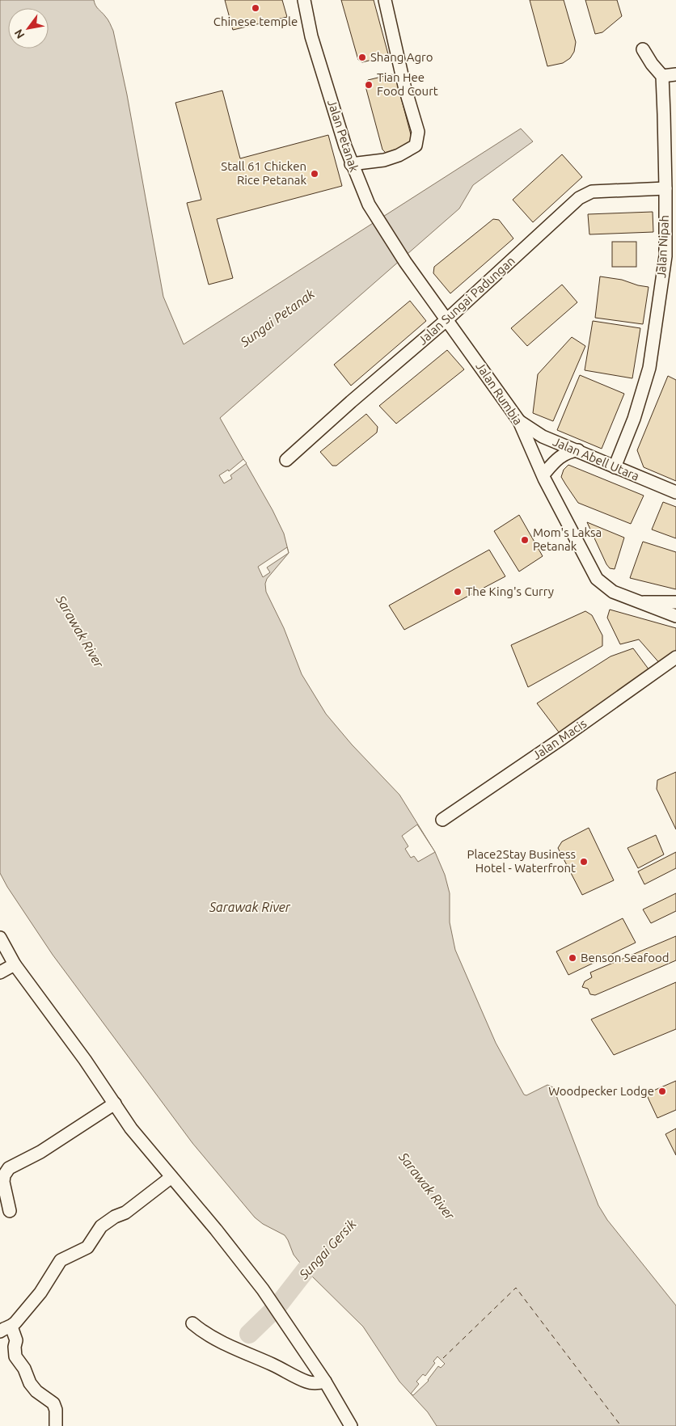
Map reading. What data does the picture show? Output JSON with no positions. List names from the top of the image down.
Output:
{
  "streets": {
    "street": [
      "Jalan Petanak",
      "Jalan Nipah",
      "Jalan Sungai Padungan",
      "Jalan Rumbia",
      "Jalan Abell Utara",
      "Jalan Macis"
    ]
  },
  "crossings": [
    ["Jalan Petanak", "Jalan Rumbia"],
    ["Jalan Nipah", "Jalan Sungai Padungan"],
    ["Jalan Nipah", "Jalan Abell Utara"],
    ["Jalan Sungai Padungan", "Jalan Rumbia"],
    ["Jalan Rumbia", "Jalan Abell Utara"]
  ],
  "water": ["Sungai Petanak", "Sarawak River", "Sungai Gersik"],
  "places": [
    "Chinese temple",
    "Shang Agro",
    "Tian Hee Food Court",
    "Stall 61 Chicken Rice Petanak",
    "Mom's Laksa Petanak",
    "The King's Curry",
    "Place2Stay Business Hotel - Waterfront",
    "Benson Seafood",
    "Woodpecker Lodge"
  ],
  "north": "bottom left"
}
